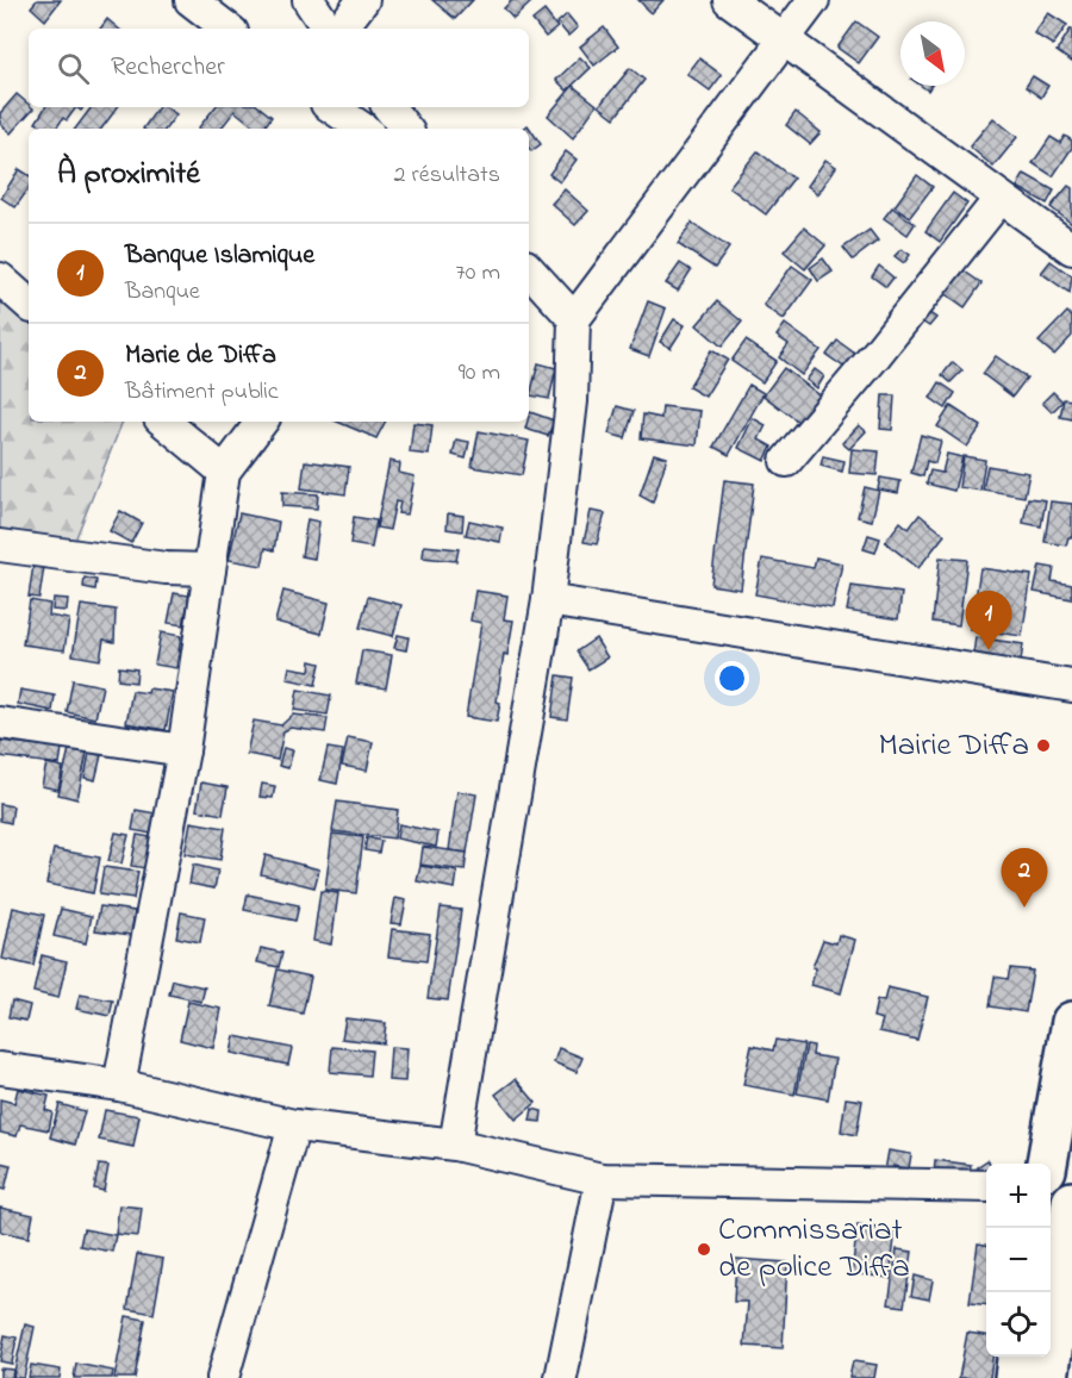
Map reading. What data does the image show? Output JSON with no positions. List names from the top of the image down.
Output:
{
  "places": ["Mairie Diffa", "Commissariat de police Diffa"],
  "north": "bottom right",
  "page": {
    "search": "Rechercher",
    "heading": ["À proximité", "2 résultats"],
    "list": [
      {
        "mark": "1",
        "name": "Banque Islamique",
        "note": "Banque",
        "value": "70 m"
      },
      {
        "mark": "2",
        "name": "Marie de Diffa",
        "note": "Bâtiment public",
        "value": "90 m"
      }
    ],
    "pins": ["1", "2"],
    "map_buttons": ["+", "−"]
  }
}
